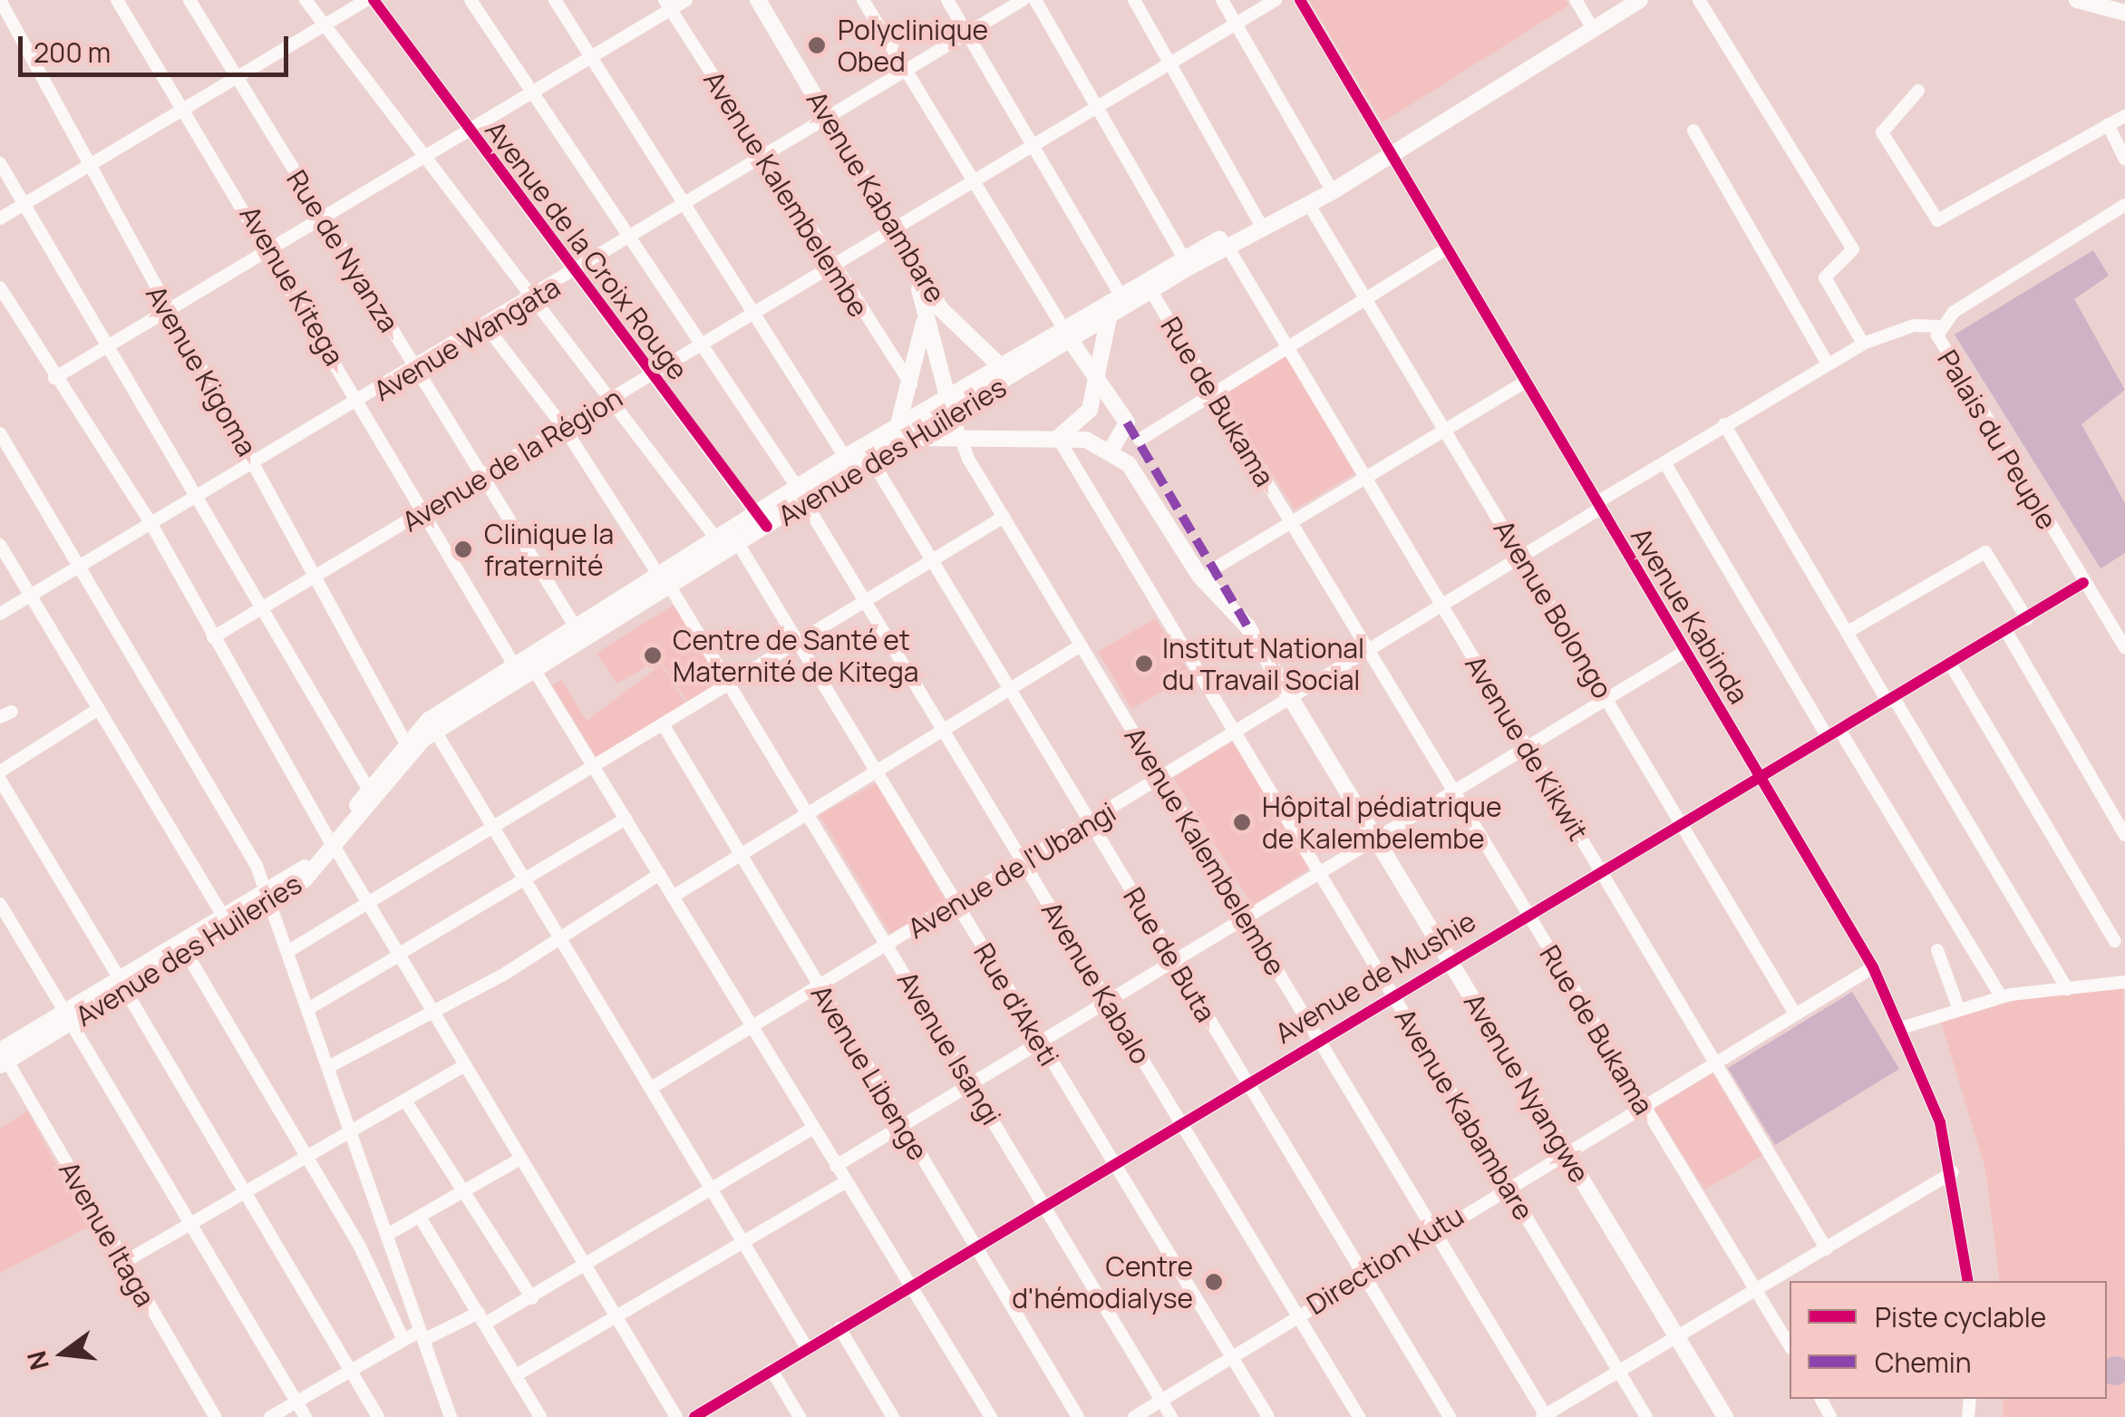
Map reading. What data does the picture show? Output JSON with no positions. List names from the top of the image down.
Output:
{
  "streets": {
    "main road": [
      "Avenue Kalembelembe",
      "Avenue Kabambare",
      "Avenue des Huileries",
      "Avenue Nyangwe"
    ],
    "street": [
      "Avenue de la Croix Rouge",
      "Rue de Nyanza",
      "Avenue Kitega",
      "Avenue Wangata",
      "Avenue Kigoma",
      "Rue de Bukama",
      "Palais du Peuple",
      "Avenue de la Région",
      "Avenue Bolongo",
      "Avenue Kabinda",
      "Avenue de Kikwit",
      "Avenue de l'Ubangi",
      "Rue de Buta",
      "Avenue de Mushie",
      "Avenue Kabalo",
      "Rue d'Aketi",
      "Avenue Isangi",
      "Avenue Libenge",
      "Avenue Itaga",
      "Direction Kutu"
    ]
  },
  "crossings": [
    ["Avenue Kalembelembe", "Avenue Kabambare"],
    ["Avenue Kalembelembe", "Avenue Wangata"],
    ["Avenue Kalembelembe", "Avenue des Huileries"],
    ["Avenue Kalembelembe", "Avenue de la Région"],
    ["Avenue Kalembelembe", "Avenue de l'Ubangi"],
    ["Avenue Kalembelembe", "Avenue de Mushie"],
    ["Avenue Kalembelembe", "Direction Kutu"],
    ["Avenue Kabambare", "Avenue Wangata"],
    ["Avenue Kabambare", "Avenue des Huileries"],
    ["Avenue Kabambare", "Avenue de la Région"],
    ["Avenue Kabambare", "Avenue de l'Ubangi"],
    ["Avenue Kabambare", "Avenue de Mushie"],
    ["Avenue Kabambare", "Direction Kutu"],
    ["Avenue de la Croix Rouge", "Avenue Wangata"],
    ["Avenue de la Croix Rouge", "Avenue des Huileries"],
    ["Avenue de la Croix Rouge", "Avenue de la Région"],
    ["Rue de Nyanza", "Avenue Wangata"],
    ["Rue de Nyanza", "Avenue des Huileries"],
    ["Rue de Nyanza", "Avenue de la Région"],
    ["Avenue Kitega", "Avenue Wangata"],
    ["Avenue Kitega", "Avenue des Huileries"],
    ["Avenue Kitega", "Avenue de la Région"],
    ["Avenue Wangata", "Avenue Kigoma"],
    ["Avenue Wangata", "Avenue Kabalo"],
    ["Avenue Wangata", "Avenue Isangi"],
    ["Avenue Kigoma", "Avenue des Huileries"],
    ["Avenue Kigoma", "Avenue de la Région"],
    ["Rue de Bukama", "Avenue des Huileries"],
    ["Rue de Bukama", "Avenue de l'Ubangi"],
    ["Rue de Bukama", "Avenue de Mushie"],
    ["Rue de Bukama", "Direction Kutu"],
    ["Palais du Peuple", "Avenue de l'Ubangi"],
    ["Palais du Peuple", "Avenue de Mushie"],
    ["Avenue des Huileries", "Avenue Bolongo"],
    ["Avenue des Huileries", "Avenue Kabinda"],
    ["Avenue des Huileries", "Avenue de Kikwit"],
    ["Avenue des Huileries", "Rue de Buta"],
    ["Avenue des Huileries", "Avenue Kabalo"],
    ["Avenue des Huileries", "Rue d'Aketi"],
    ["Avenue des Huileries", "Avenue Isangi"],
    ["Avenue des Huileries", "Avenue Itaga"],
    ["Avenue de la Région", "Avenue Kabalo"],
    ["Avenue de la Région", "Avenue Isangi"],
    ["Avenue Bolongo", "Avenue de l'Ubangi"],
    ["Avenue Bolongo", "Avenue de Mushie"],
    ["Avenue Bolongo", "Direction Kutu"],
    ["Avenue Kabinda", "Avenue de l'Ubangi"],
    ["Avenue Kabinda", "Avenue de Mushie"],
    ["Avenue Kabinda", "Direction Kutu"],
    ["Avenue de Kikwit", "Avenue de l'Ubangi"],
    ["Avenue de Kikwit", "Avenue de Mushie"],
    ["Avenue de Kikwit", "Direction Kutu"],
    ["Avenue de l'Ubangi", "Rue de Buta"],
    ["Avenue de l'Ubangi", "Avenue Kabalo"],
    ["Avenue de l'Ubangi", "Rue d'Aketi"],
    ["Avenue de l'Ubangi", "Avenue Isangi"],
    ["Avenue de l'Ubangi", "Avenue Libenge"],
    ["Avenue de l'Ubangi", "Avenue Nyangwe"],
    ["Rue de Buta", "Avenue de Mushie"],
    ["Rue de Buta", "Direction Kutu"],
    ["Avenue de Mushie", "Avenue Kabalo"],
    ["Avenue de Mushie", "Rue d'Aketi"],
    ["Avenue de Mushie", "Avenue Isangi"],
    ["Avenue de Mushie", "Avenue Libenge"],
    ["Avenue de Mushie", "Avenue Nyangwe"],
    ["Avenue Kabalo", "Direction Kutu"],
    ["Rue d'Aketi", "Direction Kutu"],
    ["Avenue Isangi", "Direction Kutu"],
    ["Avenue Nyangwe", "Direction Kutu"]
  ],
  "places": [
    "Polyclinique Obed",
    "Clinique la fraternité",
    "Centre de Santé et Maternité de Kitega",
    "Institut National du Travail Social",
    "Hôpital pédiatrique de Kalembelembe",
    "Centre d'hémodialyse"
  ],
  "legend": ["Piste cyclable", "Chemin"],
  "scale_bar": "200 m",
  "north": "left"
}
